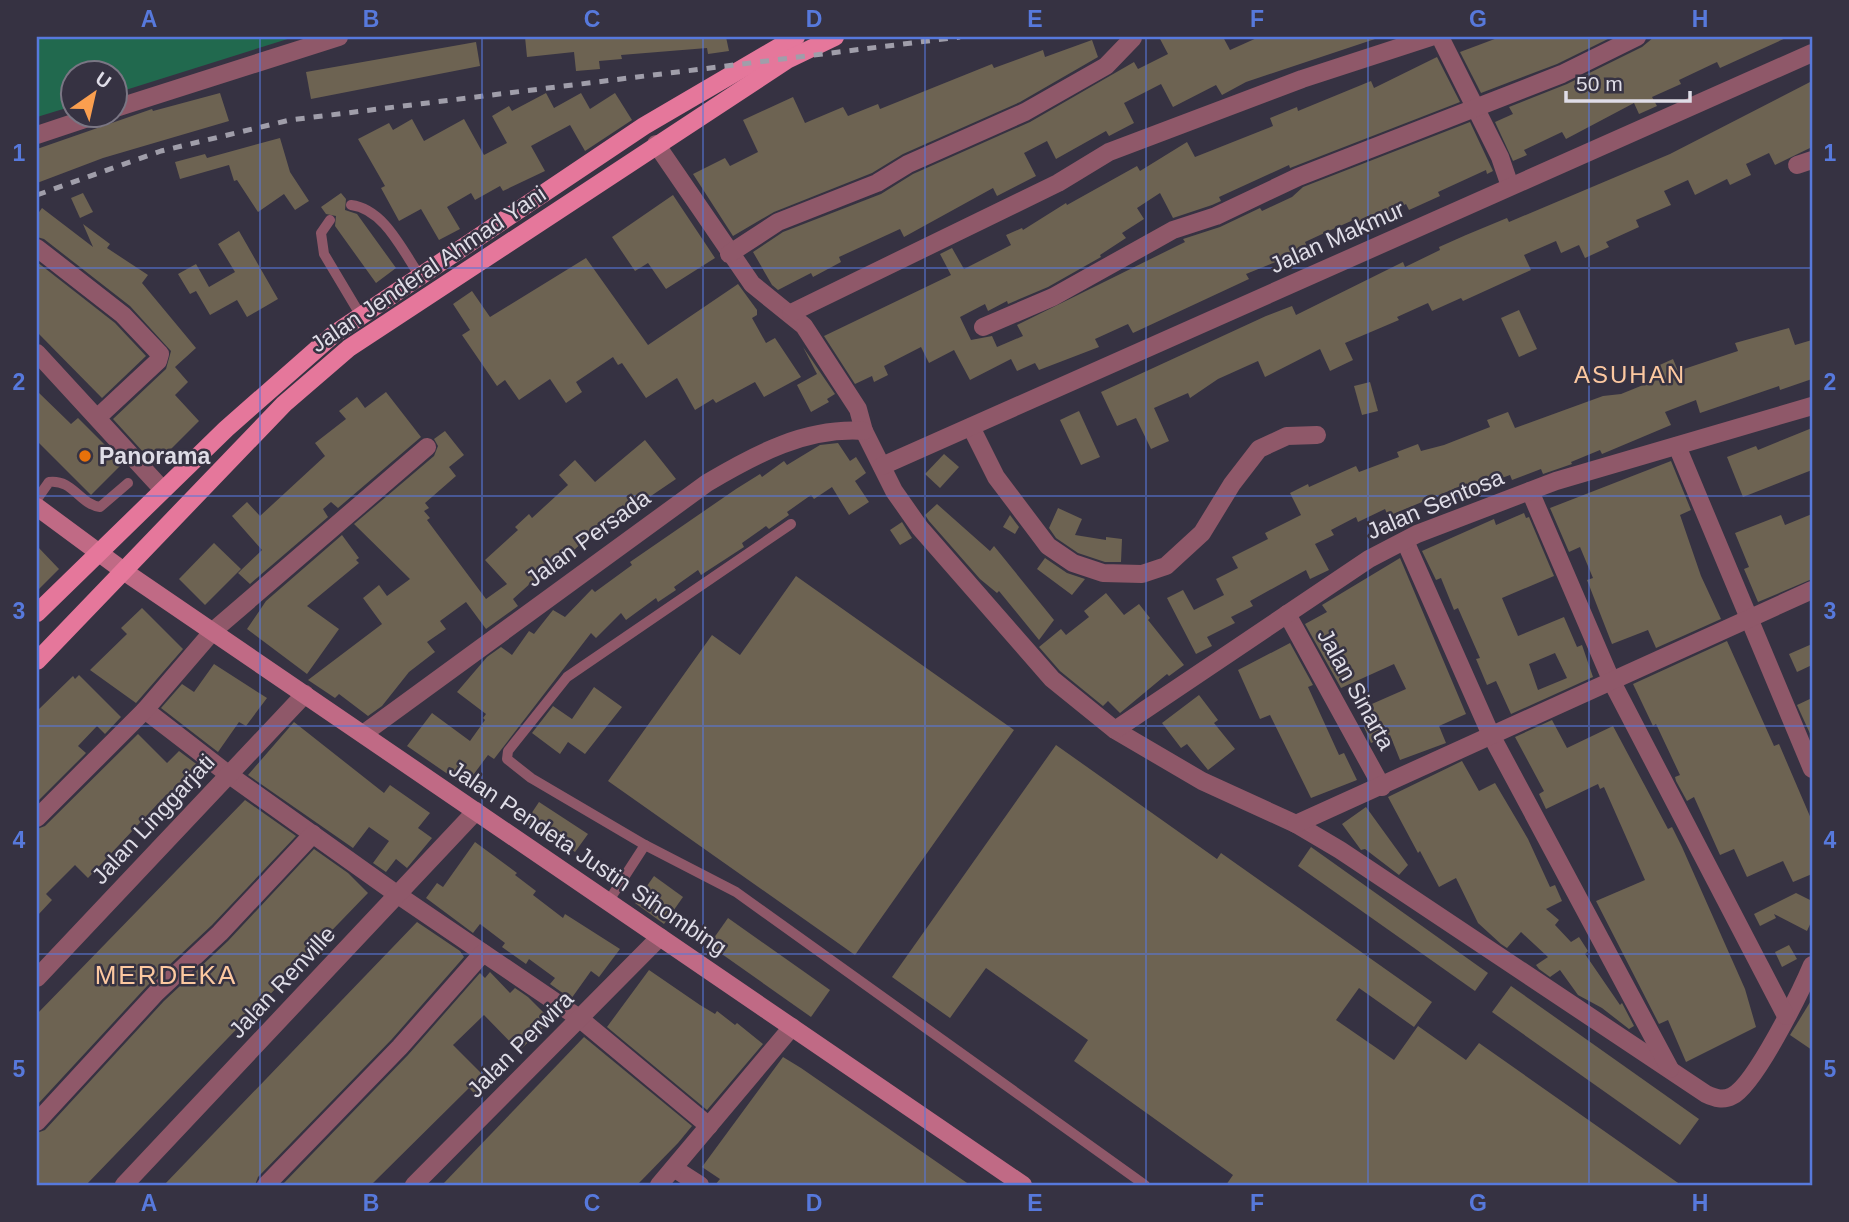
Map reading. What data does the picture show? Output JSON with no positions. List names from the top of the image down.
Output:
{
  "streets": {
    "main road": ["Jalan Jenderal Ahmad Yani"],
    "street": [
      "Jalan Makmur",
      "Jalan Sentosa",
      "Jalan Persada",
      "Jalan Sinarta",
      "Jalan Linggarjati",
      "Jalan Pendeta Justin Sihombing",
      "Jalan Renville",
      "Jalan Perwira"
    ]
  },
  "crossings": [
    ["Jalan Jenderal Ahmad Yani", "Jalan Pendeta Justin Sihombing"],
    ["Jalan Sentosa", "Jalan Sinarta"],
    ["Jalan Persada", "Jalan Pendeta Justin Sihombing"],
    ["Jalan Linggarjati", "Jalan Pendeta Justin Sihombing"],
    ["Jalan Pendeta Justin Sihombing", "Jalan Renville"],
    ["Jalan Pendeta Justin Sihombing", "Jalan Perwira"]
  ],
  "districts": ["ASUHAN", "MERDEKA"],
  "places": ["Panorama"],
  "scale_bar": "50 m",
  "north": "top right",
  "grid": {
    "columns": [
      "A",
      "B",
      "C",
      "D",
      "E",
      "F",
      "G",
      "H"
    ],
    "rows": [
      "1",
      "2",
      "3",
      "4",
      "5"
    ]
  }
}
